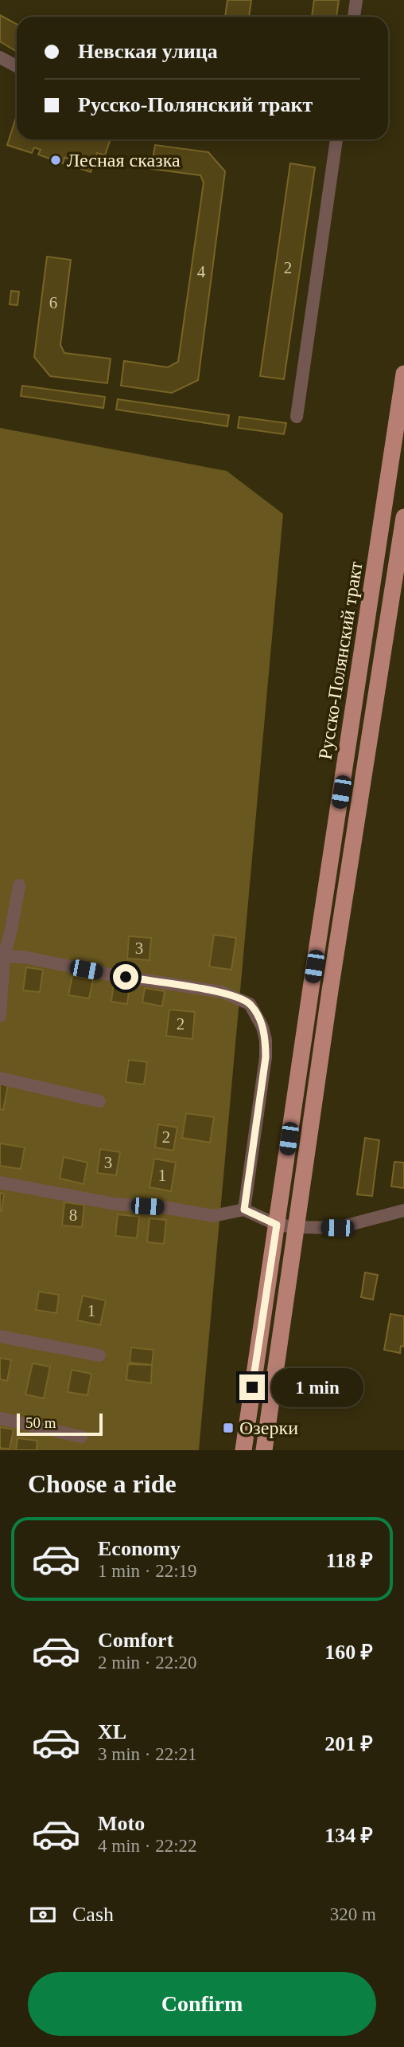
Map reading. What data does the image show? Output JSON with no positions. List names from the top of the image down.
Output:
{
  "streets": {
    "main road": ["Русско-Полянский тракт"]
  },
  "places": {
    "other": ["Лесная сказка"],
    "transit": ["Озерки"]
  },
  "house_numbers": [
    "2",
    "4",
    "6",
    "3",
    "2",
    "2",
    "3",
    "1",
    "8",
    "1"
  ],
  "scale_bar": "50 m",
  "page": {
    "banner": ["Невская улица", "Русско-Полянский тракт"],
    "bubble": "1 min",
    "scale": "50 m",
    "heading": "Choose a ride",
    "list": [
      {
        "name": "Economy",
        "note": "1 min · 22:19",
        "value": "118 ₽"
      },
      {
        "name": "Comfort",
        "note": "2 min · 22:20",
        "value": "160 ₽"
      },
      {
        "name": "XL",
        "note": "3 min · 22:21",
        "value": "201 ₽"
      },
      {
        "name": "Moto",
        "note": "4 min · 22:22",
        "value": "134 ₽"
      }
    ],
    "pay": ["Cash", "320 m"],
    "buttons": "Confirm"
  }
}
